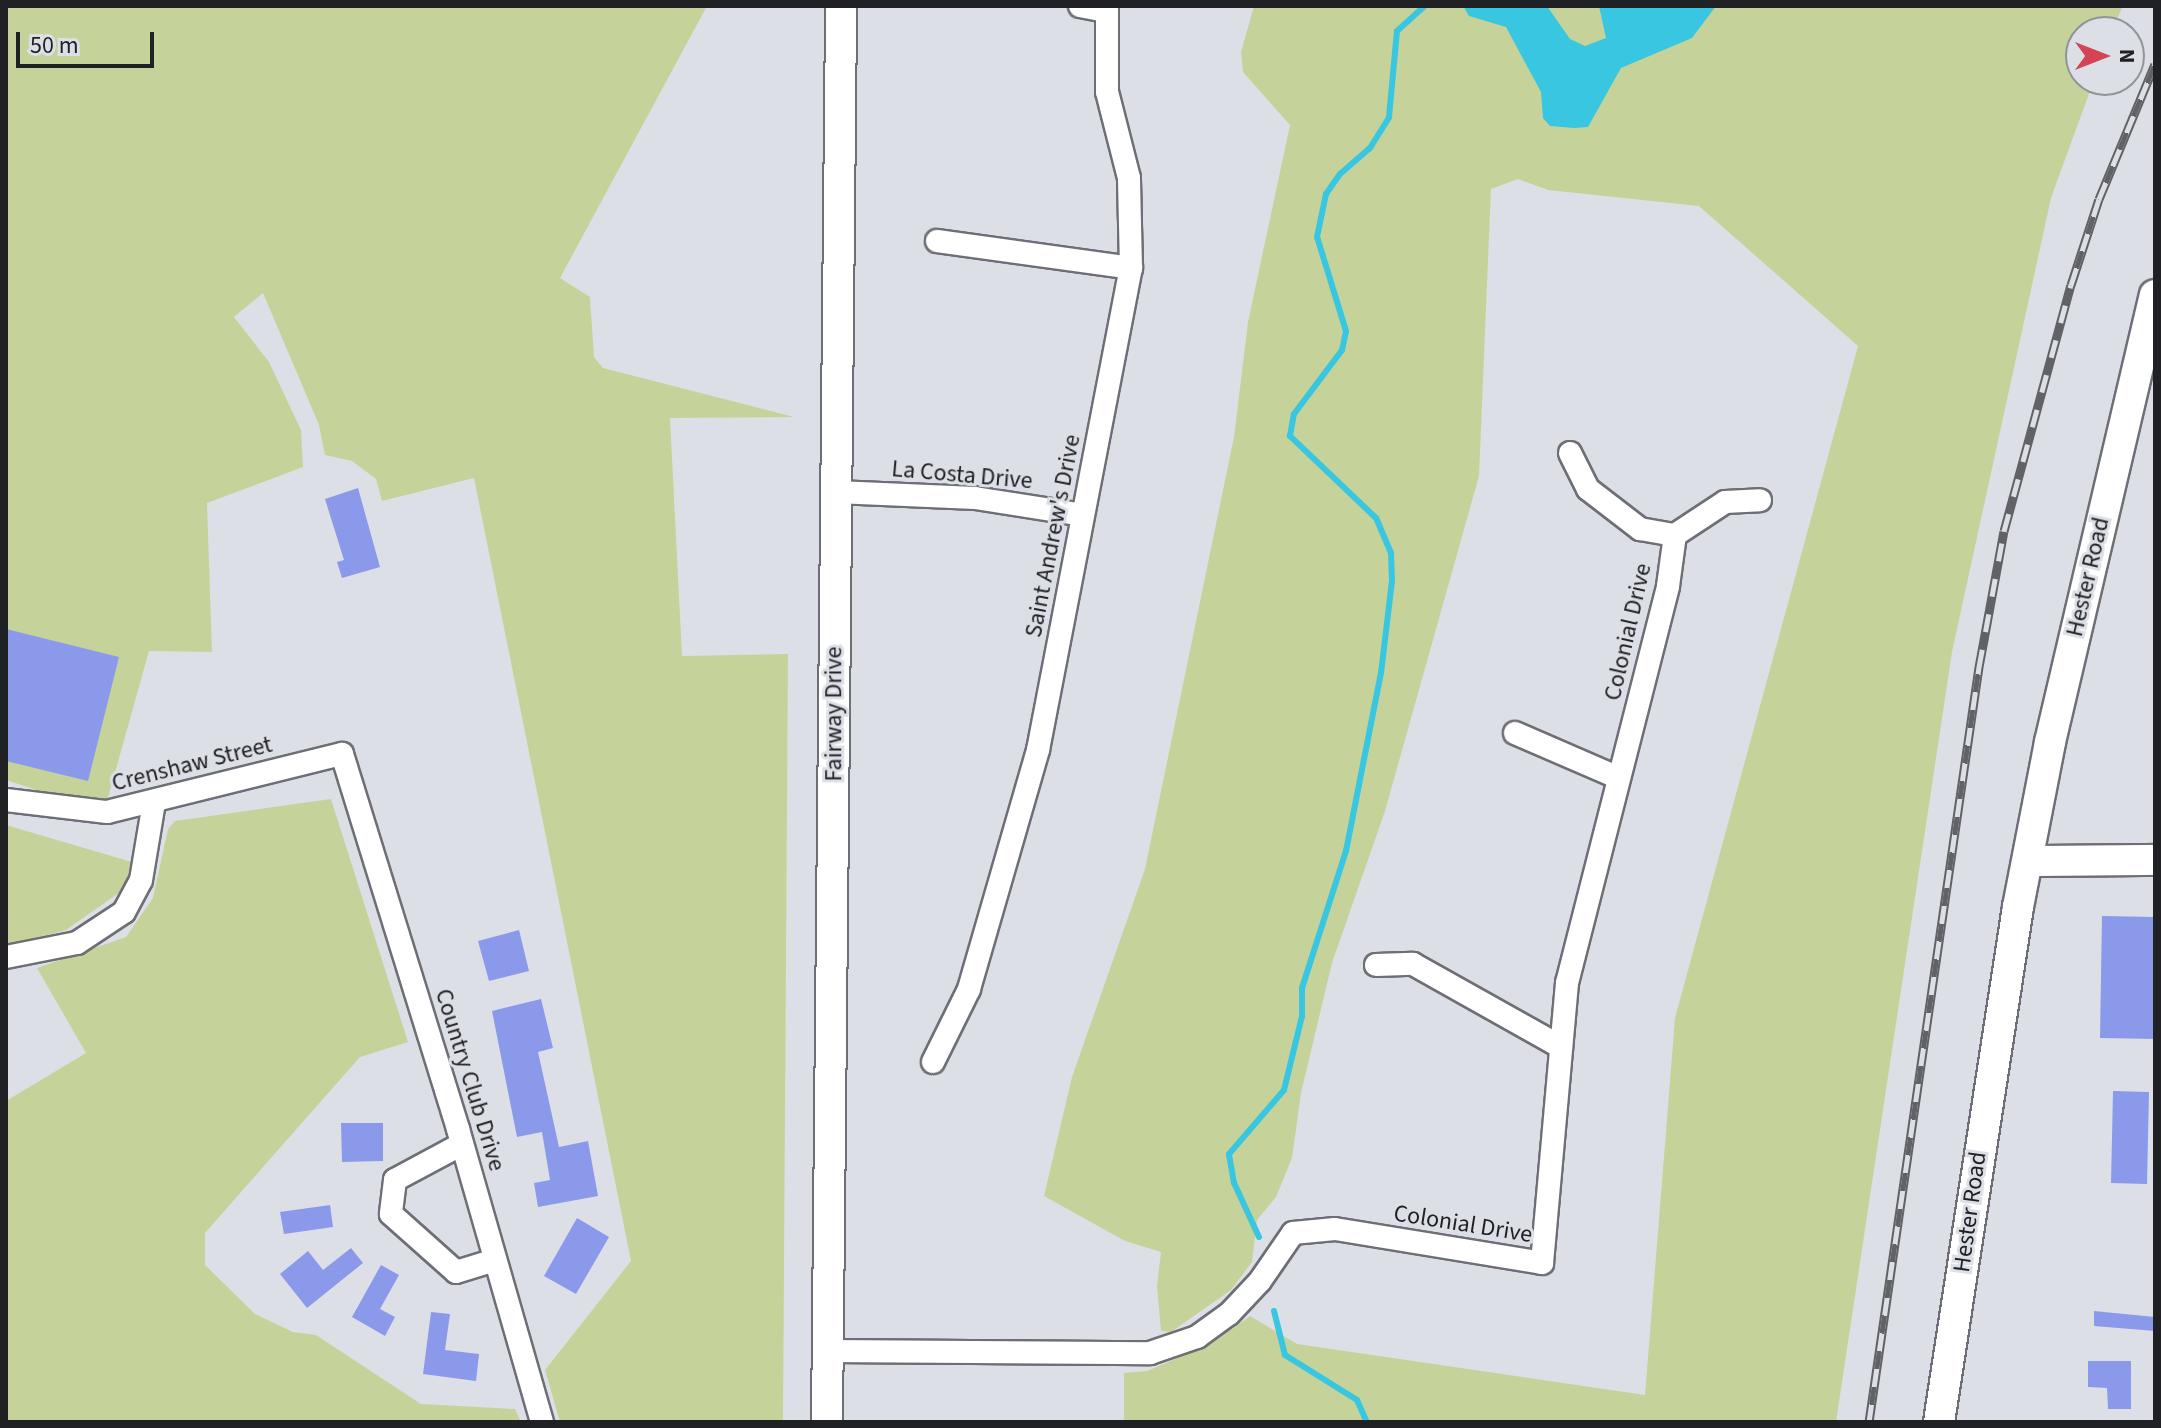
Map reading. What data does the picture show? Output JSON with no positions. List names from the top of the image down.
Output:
{
  "streets": {
    "main road": ["Hester Road", "Fairway Drive"],
    "street": [
      "La Costa Drive",
      "Saint Andrew's Drive",
      "Colonial Drive",
      "Crenshaw Street",
      "Country Club Drive"
    ]
  },
  "crossings": [
    ["La Costa Drive", "Saint Andrew's Drive"],
    ["La Costa Drive", "Fairway Drive"],
    ["Colonial Drive", "Fairway Drive"],
    ["Crenshaw Street", "Country Club Drive"]
  ],
  "scale_bar": "50 m",
  "north": "right"
}
